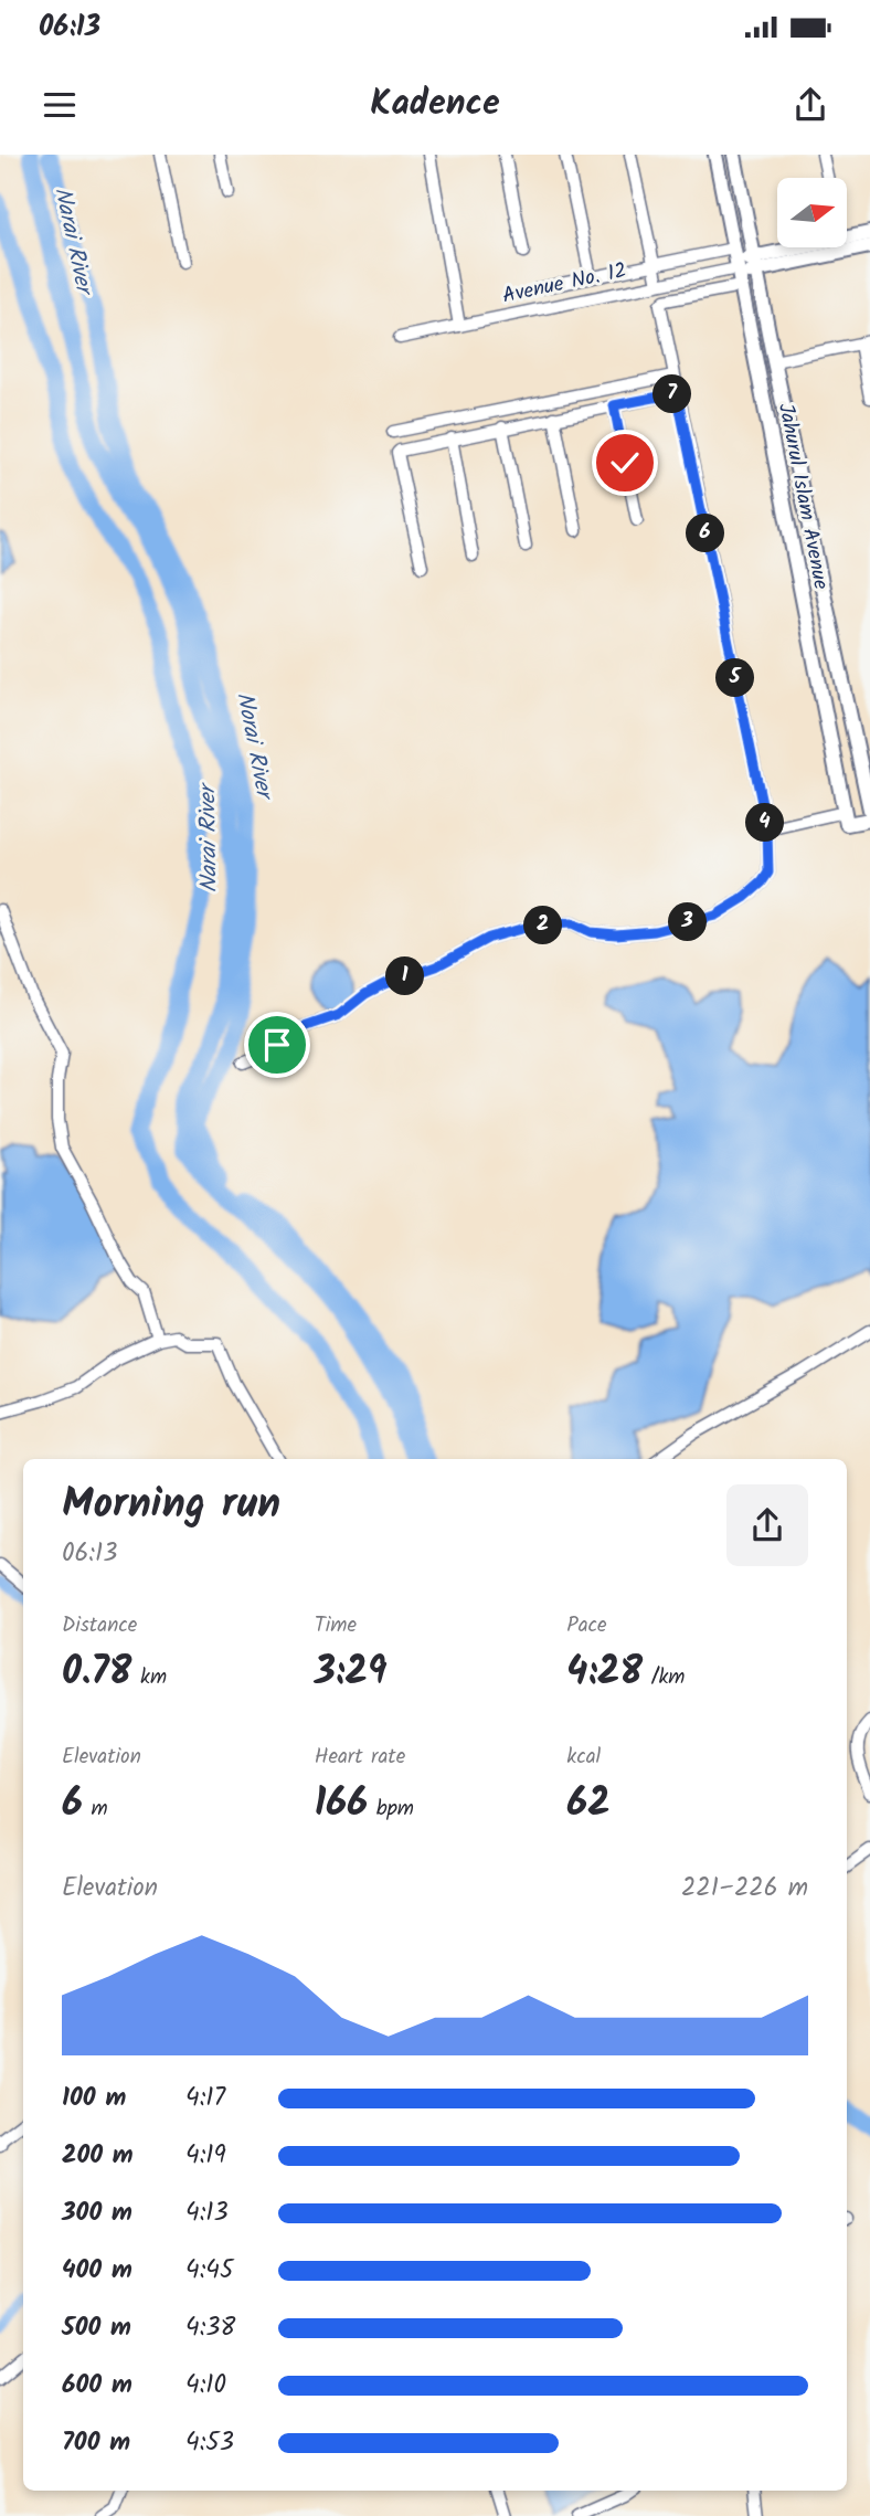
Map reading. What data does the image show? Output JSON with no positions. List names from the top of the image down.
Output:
{
  "streets": {
    "street": ["Avenue No. 12", "Jahurul Islam Avenue"]
  },
  "crossings": [
    ["Avenue No. 12", "Jahurul Islam Avenue"]
  ],
  "water": ["Narai River", "Norai River"],
  "north": "right",
  "page": {
    "status": "06:13",
    "header": "Kadence",
    "pins": [
      "7",
      "6",
      "5",
      "4",
      "3",
      "2",
      "1"
    ],
    "heading": ["Morning run", "06:13"],
    "stats": [
      ["Distance", "0.78 km"],
      ["Time", "3:29"],
      ["Pace", "4:28 /km"],
      ["Elevation", "6 m"],
      ["Heart rate", "166 bpm"],
      ["kcal", "62"]
    ],
    "chart": ["Elevation", "221–226 m"],
    "list": [
      {
        "name": "100 m",
        "note": "4:17"
      },
      {
        "name": "200 m",
        "note": "4:19"
      },
      {
        "name": "300 m",
        "note": "4:13"
      },
      {
        "name": "400 m",
        "note": "4:45"
      },
      {
        "name": "500 m",
        "note": "4:38"
      },
      {
        "name": "600 m",
        "note": "4:10"
      },
      {
        "name": "700 m",
        "note": "4:53"
      }
    ]
  }
}
